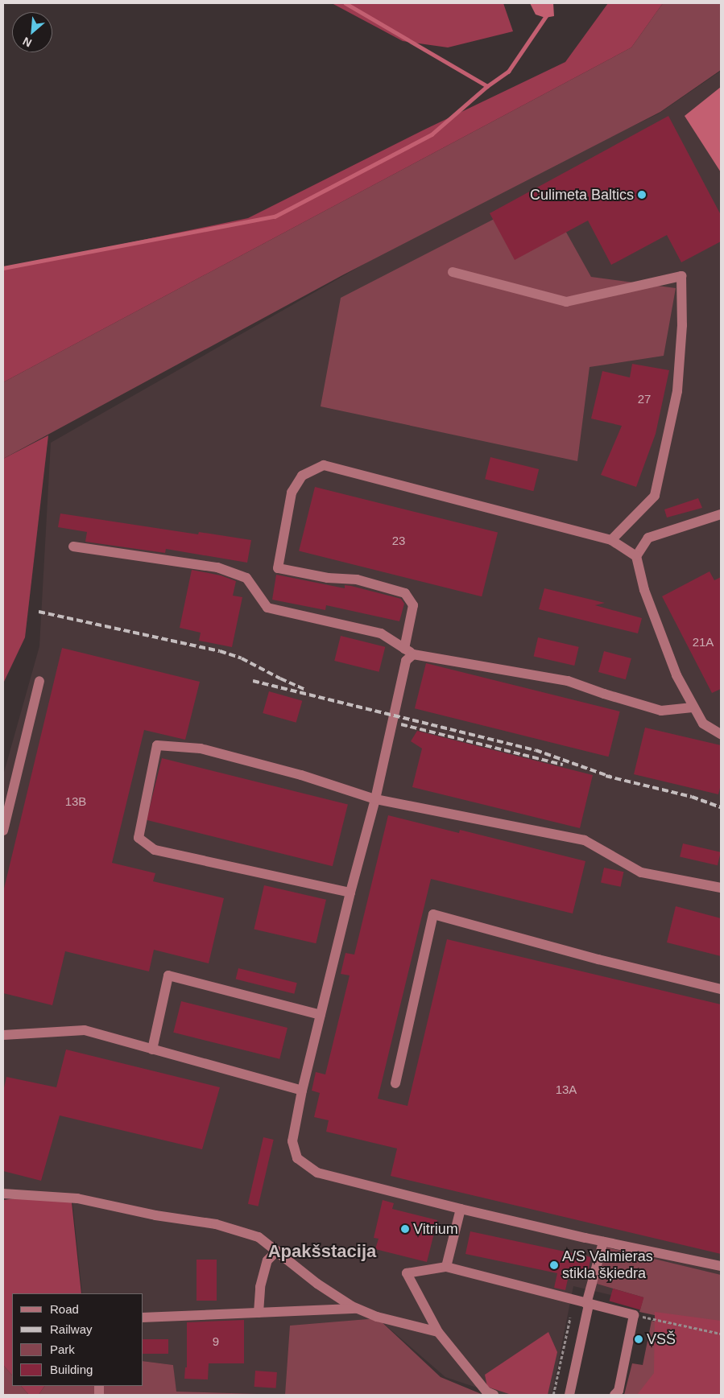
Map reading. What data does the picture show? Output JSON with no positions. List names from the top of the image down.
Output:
{
  "districts": ["Apakšstacija"],
  "places": [
    "Culimeta Baltics",
    "Vitrium",
    "A/S Valmieras stikla šķiedra",
    "VSŠ"
  ],
  "house_numbers": [
    "27",
    "23",
    "21A",
    "13B",
    "13A",
    "9"
  ],
  "legend": [
    "Road",
    "Railway",
    "Park",
    "Building"
  ],
  "north": "bottom left"
}
